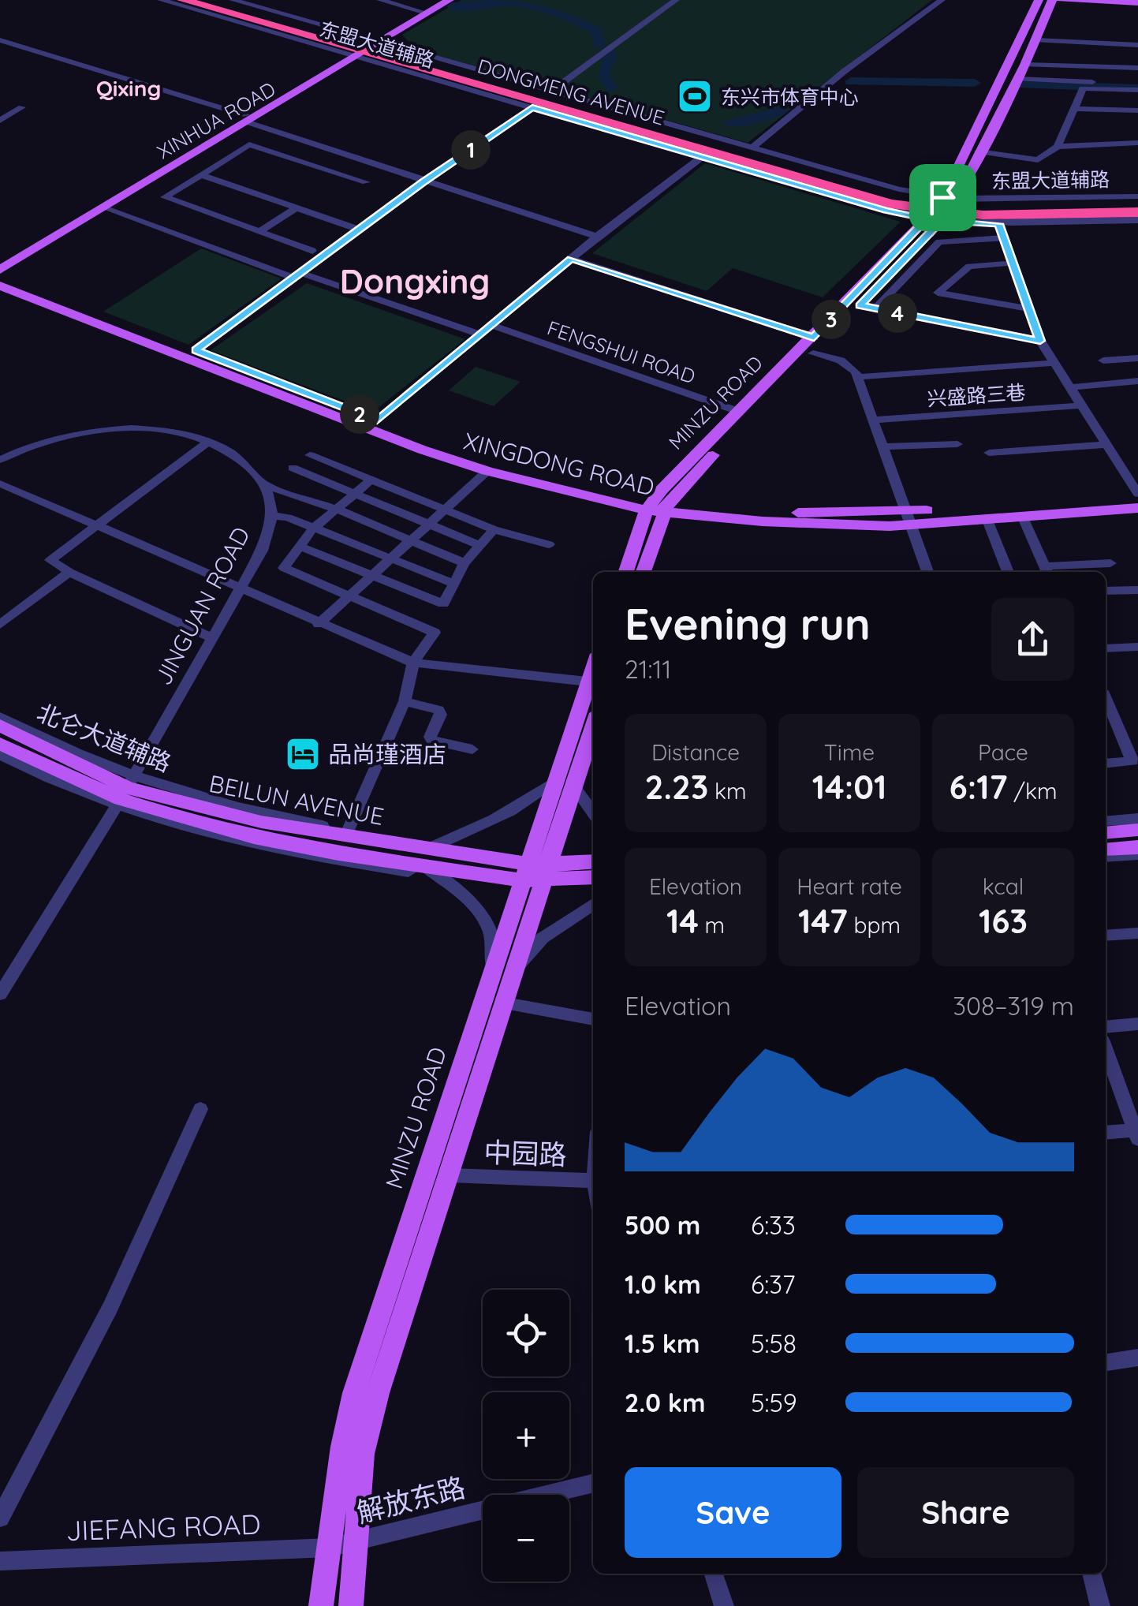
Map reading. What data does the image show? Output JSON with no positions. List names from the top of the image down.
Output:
{
  "streets": {
    "highway": ["DONGMENG AVENUE"],
    "main road": [
      "XINHUA ROAD",
      "MINZU ROAD",
      "XINGDONG ROAD",
      "BEILUN AVENUE"
    ],
    "street": [
      "东盟大道辅路",
      "FENGSHUI ROAD",
      "兴盛路三巷",
      "JINGUAN ROAD",
      "北仑大道辅路",
      "中园路",
      "解放东路",
      "JIEFANG ROAD"
    ]
  },
  "crossings": [
    ["东盟大道辅路", "DONGMENG AVENUE"],
    ["东盟大道辅路", "XINHUA ROAD"],
    ["东盟大道辅路", "MINZU ROAD"],
    ["DONGMENG AVENUE", "XINHUA ROAD"],
    ["DONGMENG AVENUE", "MINZU ROAD"],
    ["FENGSHUI ROAD", "MINZU ROAD"],
    ["MINZU ROAD", "XINGDONG ROAD"],
    ["MINZU ROAD", "BEILUN AVENUE"],
    ["MINZU ROAD", "中园路"],
    ["MINZU ROAD", "解放东路"],
    ["MINZU ROAD", "JIEFANG ROAD"],
    ["JINGUAN ROAD", "北仑大道辅路"],
    ["JINGUAN ROAD", "BEILUN AVENUE"],
    ["北仑大道辅路", "BEILUN AVENUE"],
    ["解放东路", "JIEFANG ROAD"]
  ],
  "districts": ["Qixing", "Dongxing"],
  "places": {
    "sports": ["东兴市体育中心"],
    "hotel": ["品尚瑾酒店"]
  },
  "page": {
    "pins": [
      "1",
      "4",
      "3",
      "2"
    ],
    "heading": ["Evening run", "21:11"],
    "stats": [
      ["Distance", "2.23 km"],
      ["Time", "14:01"],
      ["Pace", "6:17 /km"],
      ["Elevation", "14 m"],
      ["Heart rate", "147 bpm"],
      ["kcal", "163"]
    ],
    "chart": ["Elevation", "308–319 m"],
    "list": [
      {
        "name": "500 m",
        "note": "6:33"
      },
      {
        "name": "1.0 km",
        "note": "6:37"
      },
      {
        "name": "1.5 km",
        "note": "5:58"
      },
      {
        "name": "2.0 km",
        "note": "5:59"
      }
    ],
    "map_buttons": ["+", "−"],
    "buttons": ["Save", "Share"]
  }
}
